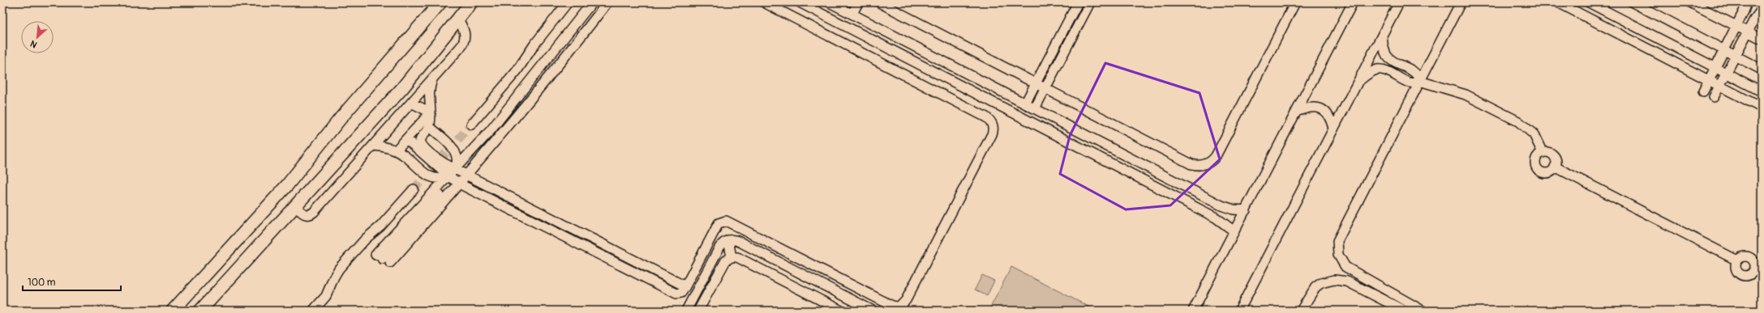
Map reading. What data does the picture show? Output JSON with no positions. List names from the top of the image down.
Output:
{
  "scale_bar": "100 m",
  "north": "bottom left"
}
